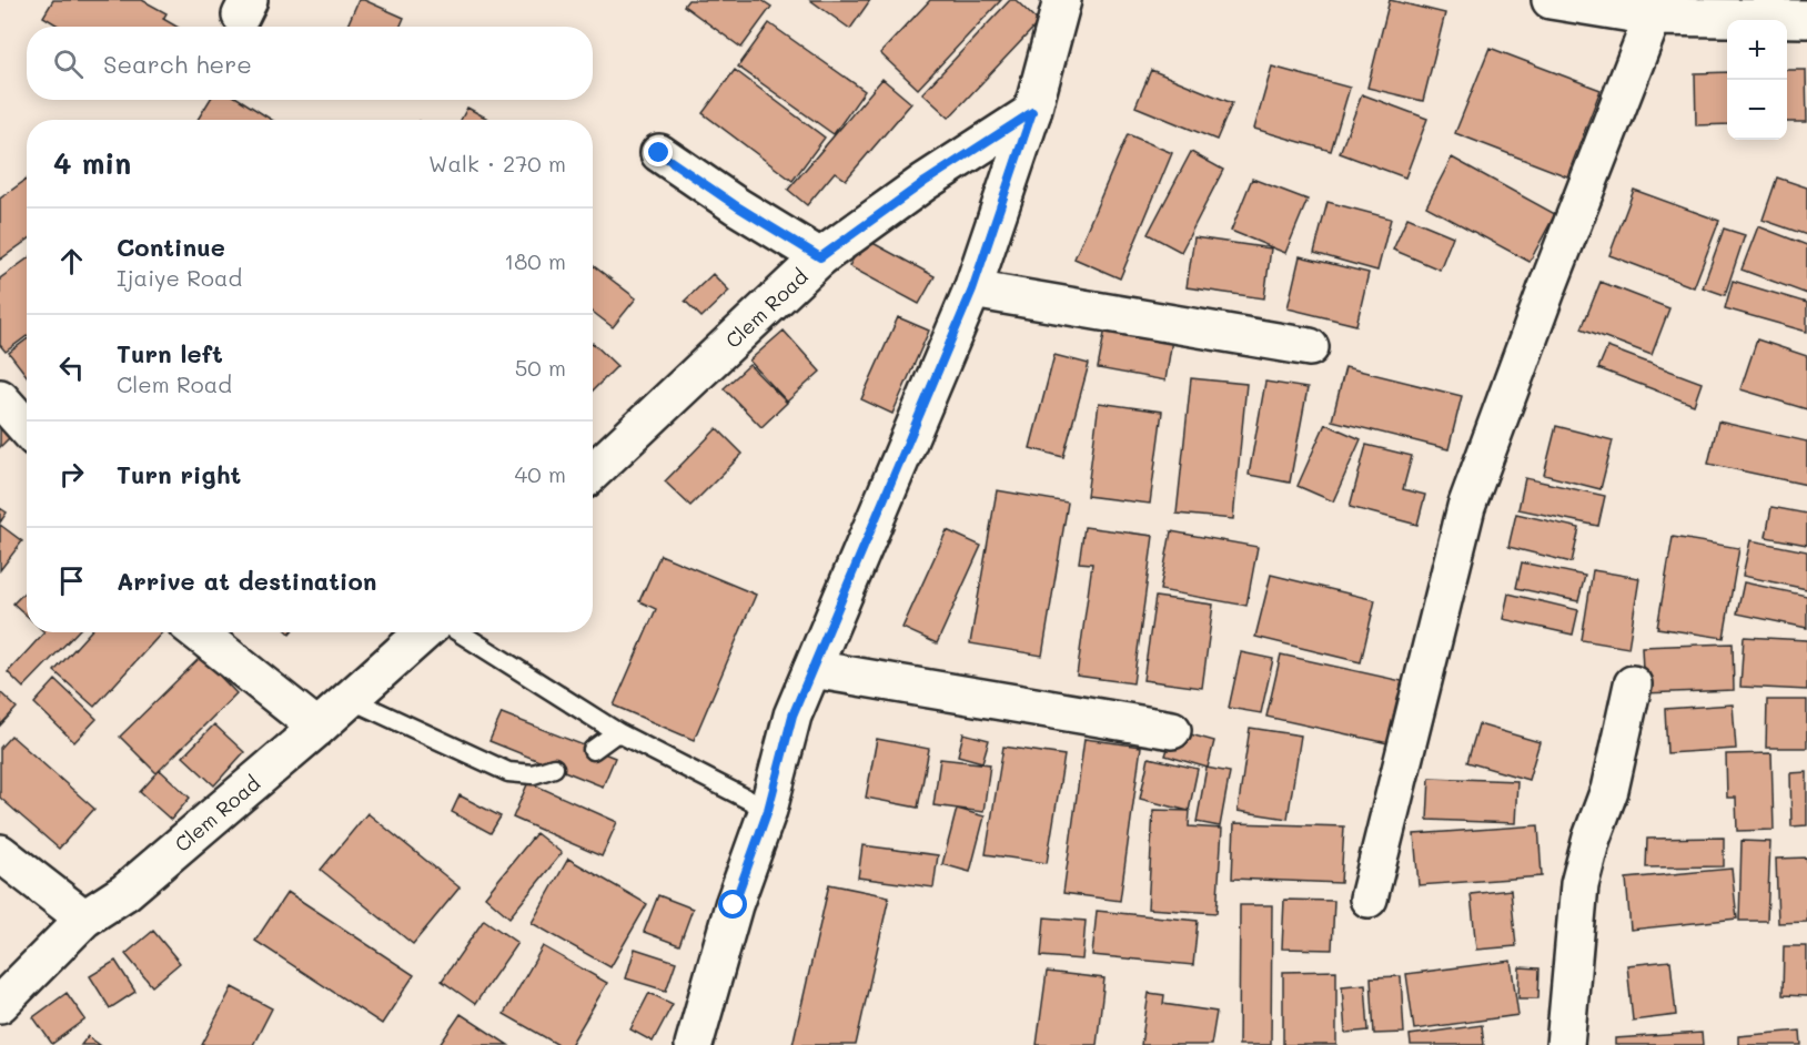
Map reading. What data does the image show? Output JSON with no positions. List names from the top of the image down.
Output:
{
  "streets": {
    "street": ["Clem Road"]
  },
  "page": {
    "map_buttons": ["+", "−"],
    "search": "Search here",
    "heading": ["4 min", "Walk · 270 m"],
    "list": [
      ["Continue", "Ijaiye Road", "180 m"],
      ["Turn left", "Clem Road", "50 m"],
      ["Turn right", "40 m"],
      "Arrive at destination"
    ]
  }
}
